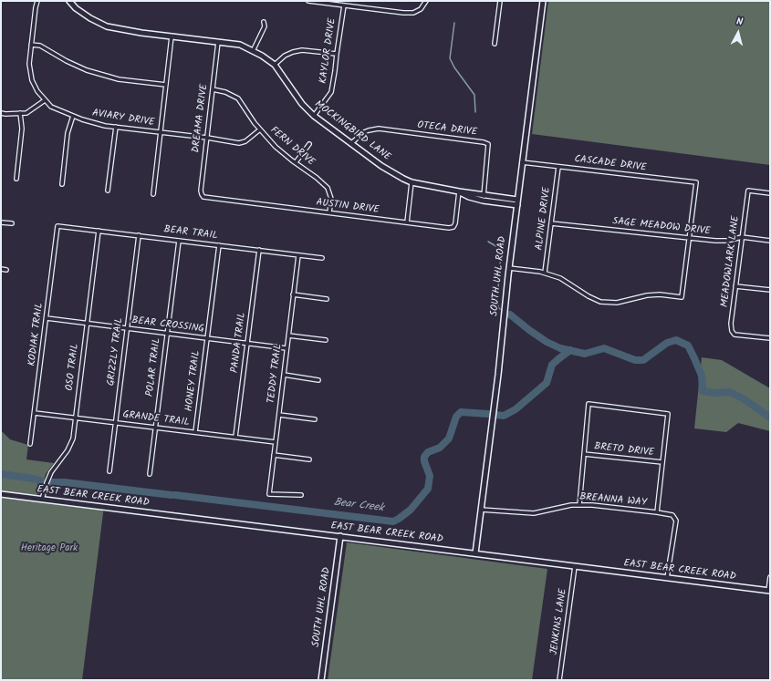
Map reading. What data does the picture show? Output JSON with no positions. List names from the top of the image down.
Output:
{
  "streets": {
    "main road": ["MOCKINGBIRD LANE", "SOUTH UHL ROAD", "EAST BEAR CREEK ROAD"],
    "street": [
      "KAYLOR DRIVE",
      "AVIARY DRIVE",
      "DREAMA DRIVE",
      "OTECA DRIVE",
      "FERN DRIVE",
      "CASCADE DRIVE",
      "AUSTIN DRIVE",
      "ALPINE DRIVE",
      "SAGE MEADOW DRIVE",
      "BEAR TRAIL",
      "MEADOWLARK LANE",
      "BEAR CROSSING",
      "KODIAK TRAIL",
      "PANDA TRAIL",
      "GRIZZLY TRAIL",
      "OSO TRAIL",
      "POLAR TRAIL",
      "TEDDY TRAIL",
      "HONEY TRAIL",
      "GRANDE TRAIL",
      "BRETO DRIVE",
      "BREANNA WAY",
      "JENKINS LANE"
    ]
  },
  "crossings": [
    ["KAYLOR DRIVE", "MOCKINGBIRD LANE"],
    ["AVIARY DRIVE", "DREAMA DRIVE"],
    ["AVIARY DRIVE", "FERN DRIVE"],
    ["DREAMA DRIVE", "MOCKINGBIRD LANE"],
    ["DREAMA DRIVE", "FERN DRIVE"],
    ["DREAMA DRIVE", "AUSTIN DRIVE"],
    ["OTECA DRIVE", "MOCKINGBIRD LANE"],
    ["MOCKINGBIRD LANE", "AUSTIN DRIVE"],
    ["MOCKINGBIRD LANE", "SOUTH UHL ROAD"],
    ["FERN DRIVE", "AUSTIN DRIVE"],
    ["CASCADE DRIVE", "ALPINE DRIVE"],
    ["CASCADE DRIVE", "SAGE MEADOW DRIVE"],
    ["CASCADE DRIVE", "SOUTH UHL ROAD"],
    ["ALPINE DRIVE", "SAGE MEADOW DRIVE"],
    ["SAGE MEADOW DRIVE", "MEADOWLARK LANE"],
    ["BEAR TRAIL", "KODIAK TRAIL"],
    ["BEAR TRAIL", "PANDA TRAIL"],
    ["BEAR TRAIL", "GRIZZLY TRAIL"],
    ["BEAR TRAIL", "OSO TRAIL"],
    ["BEAR TRAIL", "POLAR TRAIL"],
    ["BEAR TRAIL", "TEDDY TRAIL"],
    ["BEAR TRAIL", "HONEY TRAIL"],
    ["SOUTH UHL ROAD", "EAST BEAR CREEK ROAD"],
    ["SOUTH UHL ROAD", "BREANNA WAY"],
    ["BEAR CROSSING", "KODIAK TRAIL"],
    ["BEAR CROSSING", "PANDA TRAIL"],
    ["BEAR CROSSING", "GRIZZLY TRAIL"],
    ["BEAR CROSSING", "OSO TRAIL"],
    ["BEAR CROSSING", "POLAR TRAIL"],
    ["BEAR CROSSING", "TEDDY TRAIL"],
    ["BEAR CROSSING", "HONEY TRAIL"],
    ["KODIAK TRAIL", "GRANDE TRAIL"],
    ["PANDA TRAIL", "GRANDE TRAIL"],
    ["GRIZZLY TRAIL", "GRANDE TRAIL"],
    ["OSO TRAIL", "GRANDE TRAIL"],
    ["OSO TRAIL", "EAST BEAR CREEK ROAD"],
    ["POLAR TRAIL", "GRANDE TRAIL"],
    ["TEDDY TRAIL", "GRANDE TRAIL"],
    ["HONEY TRAIL", "GRANDE TRAIL"],
    ["EAST BEAR CREEK ROAD", "BREANNA WAY"],
    ["EAST BEAR CREEK ROAD", "JENKINS LANE"]
  ],
  "water": ["Bear Creek"],
  "parks": ["Heritage Park"],
  "north": "top"
}
